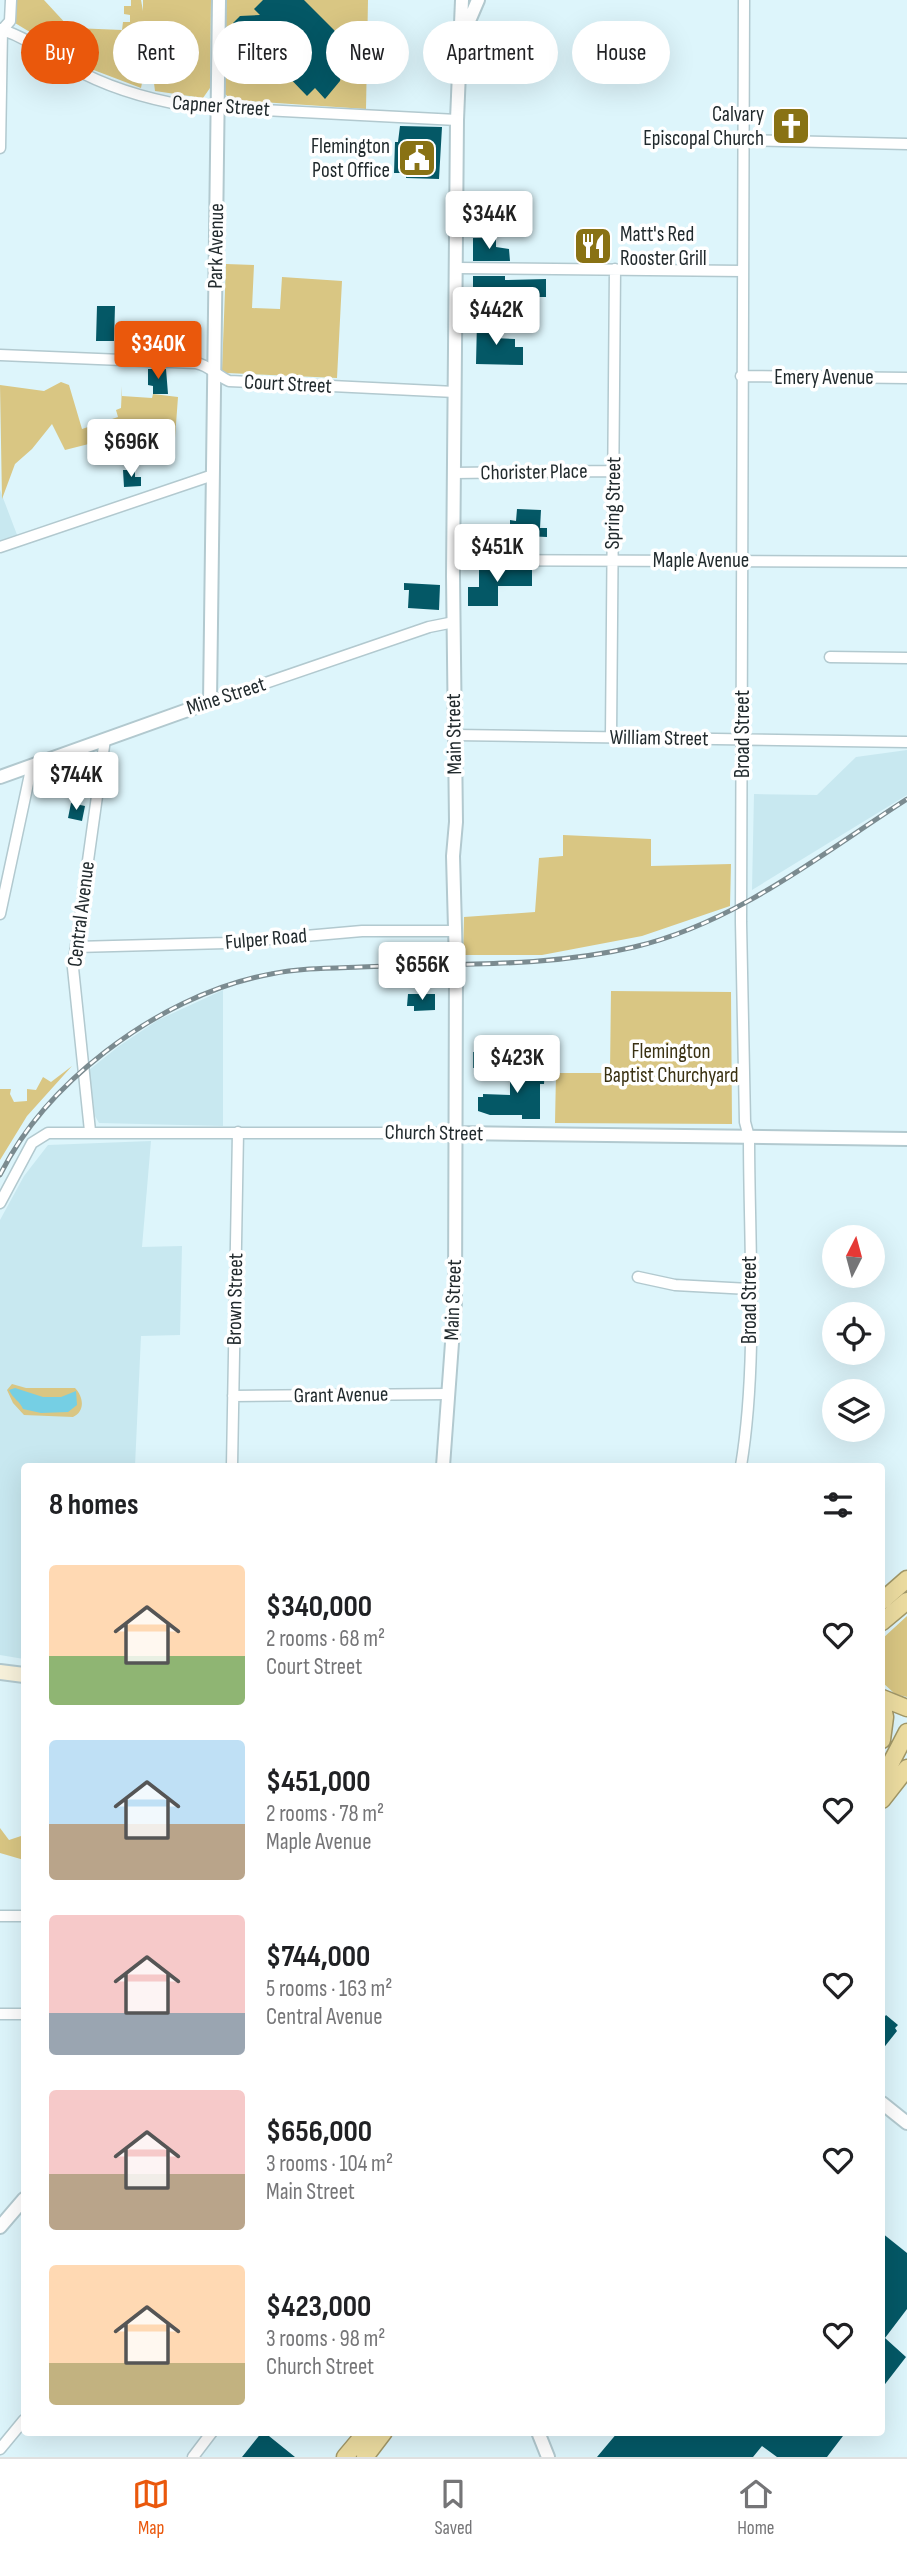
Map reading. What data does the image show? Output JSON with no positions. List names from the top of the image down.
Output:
{
  "streets": {
    "street": [
      "Capner Street",
      "Park Avenue",
      "Emery Avenue",
      "Court Street",
      "Chorister Place",
      "Spring Street",
      "Maple Avenue",
      "Mine Street",
      "Main Street",
      "Broad Street",
      "William Street",
      "Central Avenue",
      "Fulper Road",
      "Church Street",
      "Brown Street",
      "Grant Avenue"
    ]
  },
  "crossings": [
    ["Capner Street", "Park Avenue"],
    ["Capner Street", "Main Street"],
    ["Park Avenue", "Court Street"],
    ["Park Avenue", "Mine Street"],
    ["Emery Avenue", "Broad Street"],
    ["Court Street", "Main Street"],
    ["Chorister Place", "Spring Street"],
    ["Chorister Place", "Main Street"],
    ["Spring Street", "Maple Avenue"],
    ["Spring Street", "William Street"],
    ["Maple Avenue", "Main Street"],
    ["Maple Avenue", "Broad Street"],
    ["Mine Street", "Main Street"],
    ["Mine Street", "Central Avenue"],
    ["Main Street", "William Street"],
    ["Main Street", "Fulper Road"],
    ["Main Street", "Church Street"],
    ["Main Street", "Grant Avenue"],
    ["Broad Street", "William Street"],
    ["Broad Street", "Church Street"],
    ["Central Avenue", "Fulper Road"],
    ["Central Avenue", "Church Street"],
    ["Church Street", "Brown Street"],
    ["Brown Street", "Grant Avenue"]
  ],
  "parks": ["Flemington Baptist Churchyard"],
  "places": {
    "church": ["Calvary Episcopal Church"],
    "public building": ["Flemington Post Office"],
    "restaurant": ["Matt's Red Rooster Grill"]
  },
  "north": "top",
  "page": {
    "chip": [
      "Buy",
      "Rent",
      "Filters",
      "New",
      "Apartment",
      "House"
    ],
    "price": [
      "$344K",
      "$442K",
      "$340K",
      "$696K",
      "$451K",
      "$744K",
      "$656K",
      "$423K"
    ],
    "heading": "8 homes",
    "list": [
      {
        "name": "$340,000",
        "note": "2 rooms · 68 m² · Court Street"
      },
      {
        "name": "$451,000",
        "note": "2 rooms · 78 m² · Maple Avenue"
      },
      {
        "name": "$744,000",
        "note": "5 rooms · 163 m² · Central Avenue"
      },
      {
        "name": "$656,000",
        "note": "3 rooms · 104 m² · Main Street"
      },
      {
        "name": "$423,000",
        "note": "3 rooms · 98 m² · Church Street"
      }
    ],
    "tabs": ["Map", "Saved", "Home"]
  }
}
